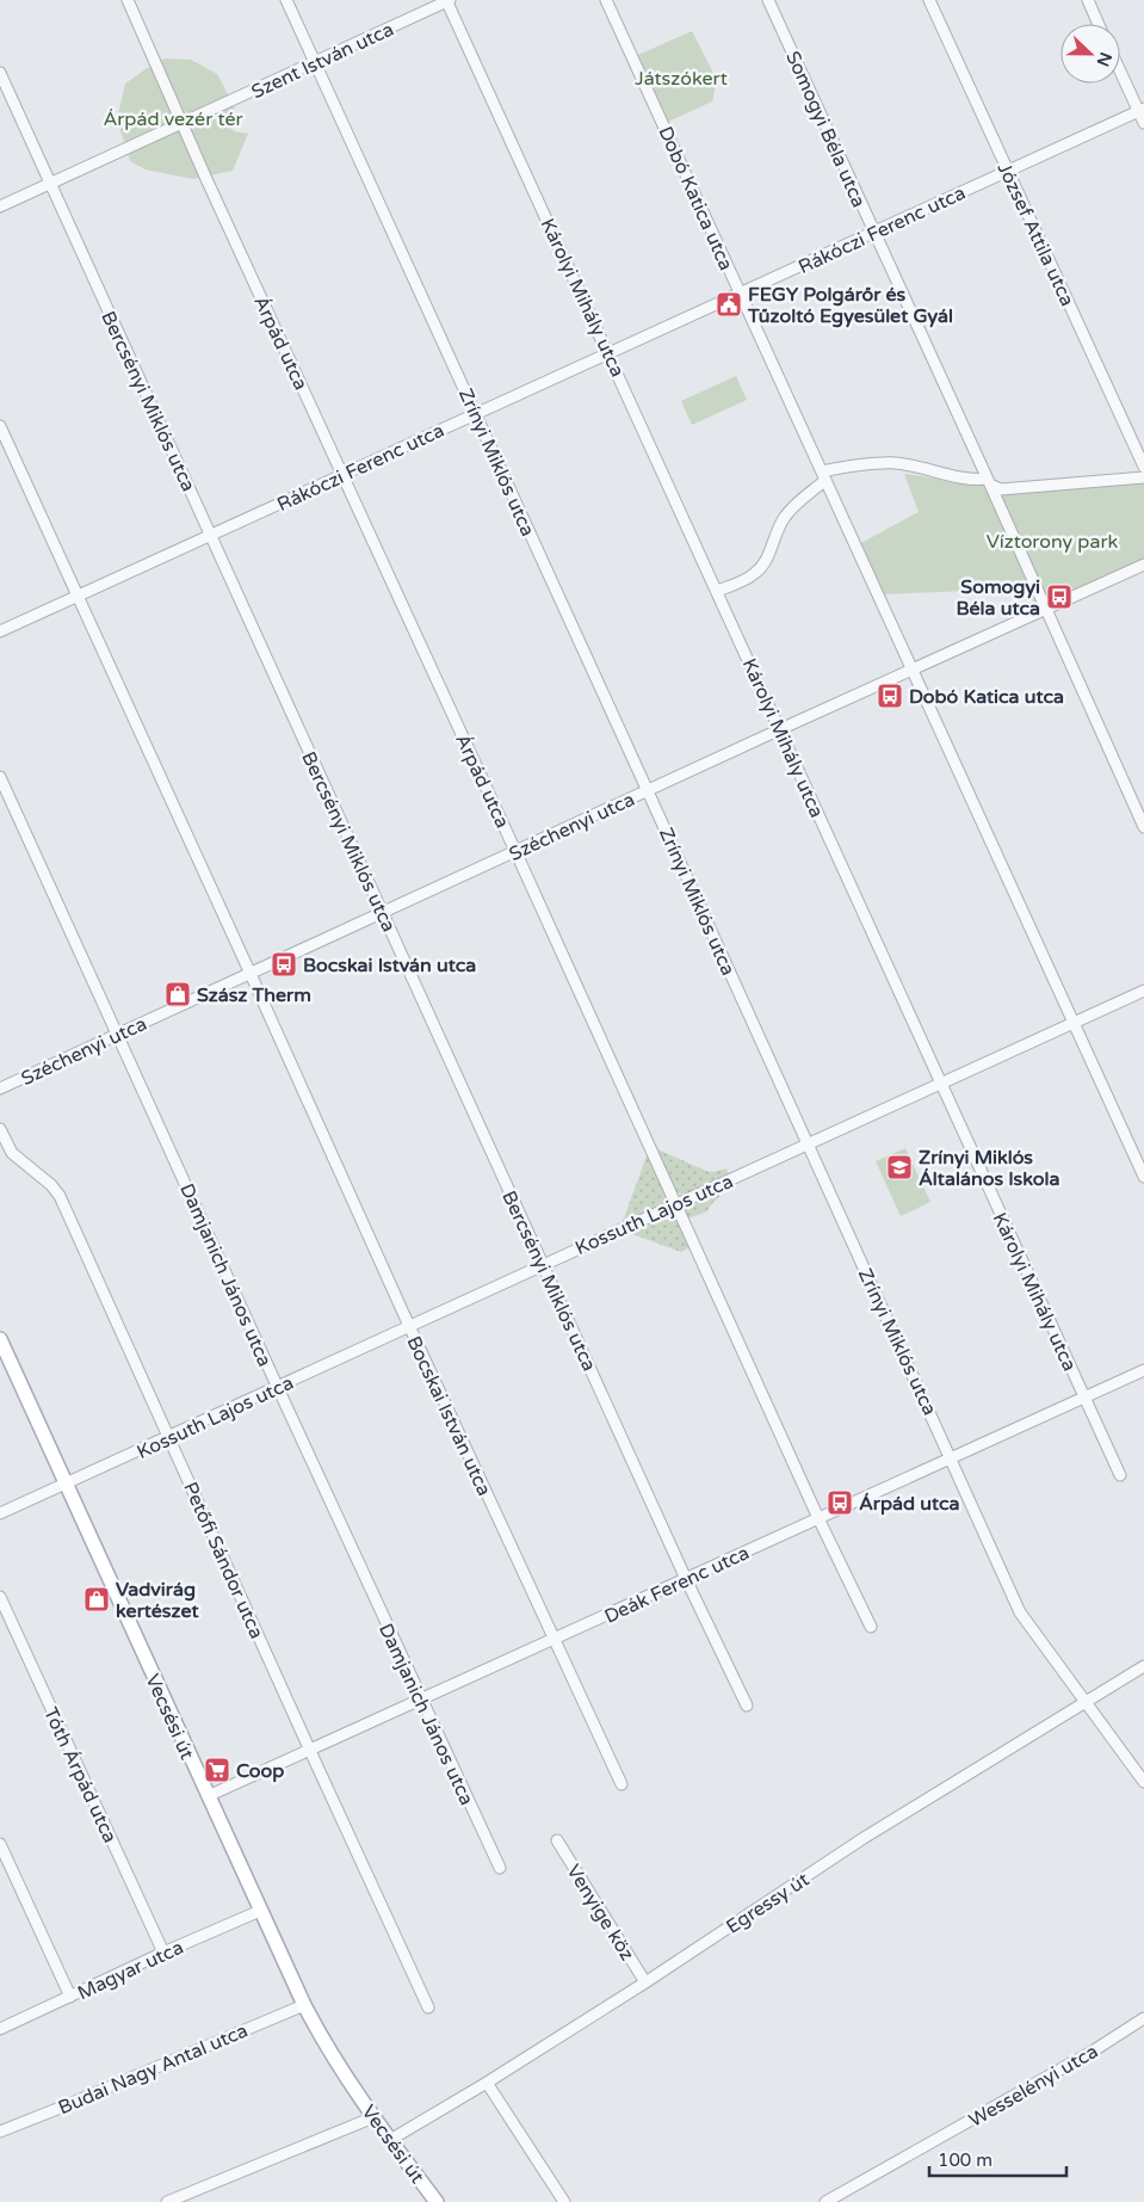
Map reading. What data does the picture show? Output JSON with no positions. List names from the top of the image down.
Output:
{
  "streets": {
    "main road": ["Vecsési út"],
    "street": [
      "Szent István utca",
      "Somogyi Béla utca",
      "Dobó Katica utca",
      "Rákóczi Ferenc utca",
      "József Attila utca",
      "Károlyi Mihály utca",
      "Árpád utca",
      "Bercsényi Miklós utca",
      "Zrínyi Miklós utca",
      "Széchenyi utca",
      "Kossuth Lajos utca",
      "Damjanich János utca",
      "Bocskai István utca",
      "Petőfi Sándor utca",
      "Deák Ferenc utca",
      "Tóth Árpád utca",
      "Egressy út",
      "Venyige köz",
      "Magyar utca",
      "Budai Nagy Antal utca",
      "Wesselényi utca"
    ]
  },
  "crossings": [
    ["Szent István utca", "Károlyi Mihály utca"],
    ["Szent István utca", "Árpád utca"],
    ["Szent István utca", "Bercsényi Miklós utca"],
    ["Szent István utca", "Zrínyi Miklós utca"],
    ["Somogyi Béla utca", "Rákóczi Ferenc utca"],
    ["Somogyi Béla utca", "Széchenyi utca"],
    ["Dobó Katica utca", "Rákóczi Ferenc utca"],
    ["Dobó Katica utca", "Széchenyi utca"],
    ["Dobó Katica utca", "Kossuth Lajos utca"],
    ["Rákóczi Ferenc utca", "József Attila utca"],
    ["Rákóczi Ferenc utca", "Károlyi Mihály utca"],
    ["Rákóczi Ferenc utca", "Árpád utca"],
    ["Rákóczi Ferenc utca", "Bercsényi Miklós utca"],
    ["Rákóczi Ferenc utca", "Zrínyi Miklós utca"],
    ["Rákóczi Ferenc utca", "Bocskai István utca"],
    ["Károlyi Mihály utca", "Széchenyi utca"],
    ["Károlyi Mihály utca", "Kossuth Lajos utca"],
    ["Károlyi Mihály utca", "Deák Ferenc utca"],
    ["Árpád utca", "Széchenyi utca"],
    ["Árpád utca", "Kossuth Lajos utca"],
    ["Árpád utca", "Deák Ferenc utca"],
    ["Bercsényi Miklós utca", "Széchenyi utca"],
    ["Bercsényi Miklós utca", "Kossuth Lajos utca"],
    ["Bercsényi Miklós utca", "Deák Ferenc utca"],
    ["Zrínyi Miklós utca", "Széchenyi utca"],
    ["Zrínyi Miklós utca", "Kossuth Lajos utca"],
    ["Zrínyi Miklós utca", "Deák Ferenc utca"],
    ["Zrínyi Miklós utca", "Egressy út"],
    ["Széchenyi utca", "Damjanich János utca"],
    ["Széchenyi utca", "Bocskai István utca"],
    ["Kossuth Lajos utca", "Damjanich János utca"],
    ["Kossuth Lajos utca", "Bocskai István utca"],
    ["Kossuth Lajos utca", "Petőfi Sándor utca"],
    ["Kossuth Lajos utca", "Vecsési út"],
    ["Damjanich János utca", "Deák Ferenc utca"],
    ["Bocskai István utca", "Deák Ferenc utca"],
    ["Petőfi Sándor utca", "Deák Ferenc utca"],
    ["Deák Ferenc utca", "Vecsési út"],
    ["Vecsési út", "Egressy út"],
    ["Vecsési út", "Magyar utca"],
    ["Vecsési út", "Budai Nagy Antal utca"],
    ["Tóth Árpád utca", "Magyar utca"],
    ["Egressy út", "Venyige köz"]
  ],
  "parks": ["Játszókert", "Árpád vezér tér", "Víztorony park"],
  "places": {
    "public building": ["FEGY Polgárőr és Tűzoltó Egyesület Gyál"],
    "bus stop": [
      "Somogyi Béla utca",
      "Dobó Katica utca",
      "Bocskai István utca",
      "Árpád utca"
    ],
    "shop": ["Szász Therm", "Vadvirág kertészet"],
    "school or university": ["Zrínyi Miklós Általános Iskola"],
    "supermarket": ["Coop"]
  },
  "scale_bar": "100 m",
  "north": "right"
}
